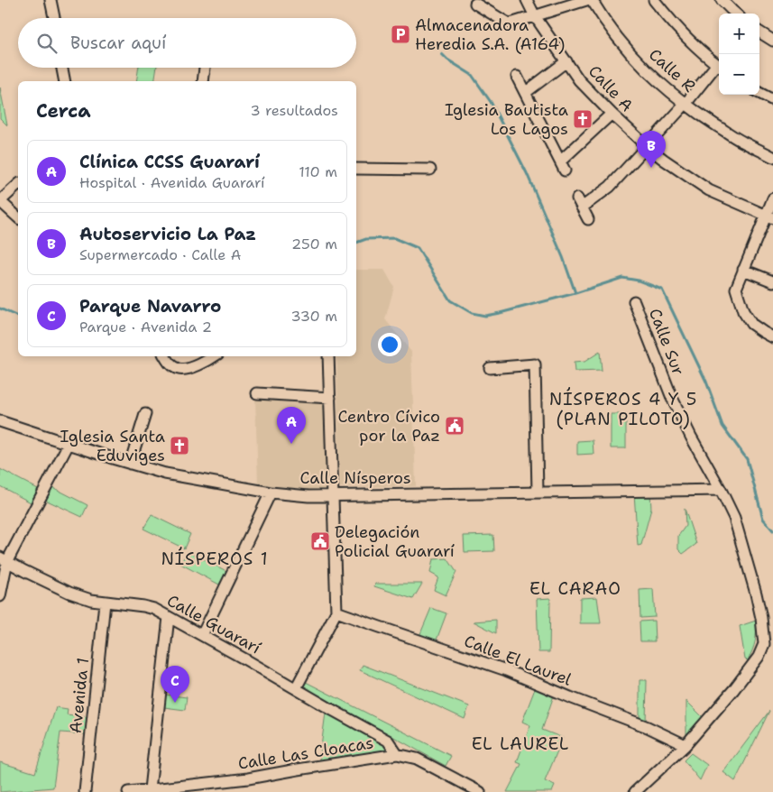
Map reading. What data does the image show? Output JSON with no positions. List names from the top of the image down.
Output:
{
  "streets": {
    "street": [
      "Calle R",
      "Calle A",
      "Calle Sur",
      "Calle Nísperos",
      "Calle Guararí",
      "Calle El Laurel",
      "Avenida 1",
      "Calle Las Cloacas"
    ]
  },
  "crossings": [
    ["Calle Sur", "Calle Nísperos"],
    ["Calle Sur", "Calle El Laurel"],
    ["Calle Guararí", "Avenida 1"],
    ["Calle Guararí", "Calle Las Cloacas"]
  ],
  "districts": [
    "NÍSPEROS 4 Y 5 (PLAN PILOTO)",
    "NÍSPEROS 1",
    "EL CARAO",
    "EL LAUREL"
  ],
  "places": {
    "parking": ["Almacenadora Heredia S.A. (A164)"],
    "church": ["Iglesia Bautista Los Lagos", "Iglesia Santa Eduviges"],
    "public building": ["Centro Cívico por la Paz", "Delegación Policial Guararí"]
  },
  "page": {
    "map_buttons": ["+", "−"],
    "search": "Buscar aquí",
    "heading": ["Cerca", "3 resultados"],
    "pins": ["B", "A", "C"],
    "list": [
      {
        "mark": "A",
        "name": "Clínica CCSS Guararí",
        "note": "Hospital · Avenida Guararí",
        "value": "110 m"
      },
      {
        "mark": "B",
        "name": "Autoservicio La Paz",
        "note": "Supermercado · Calle A",
        "value": "250 m"
      },
      {
        "mark": "C",
        "name": "Parque Navarro",
        "note": "Parque · Avenida 2",
        "value": "330 m"
      }
    ]
  }
}
